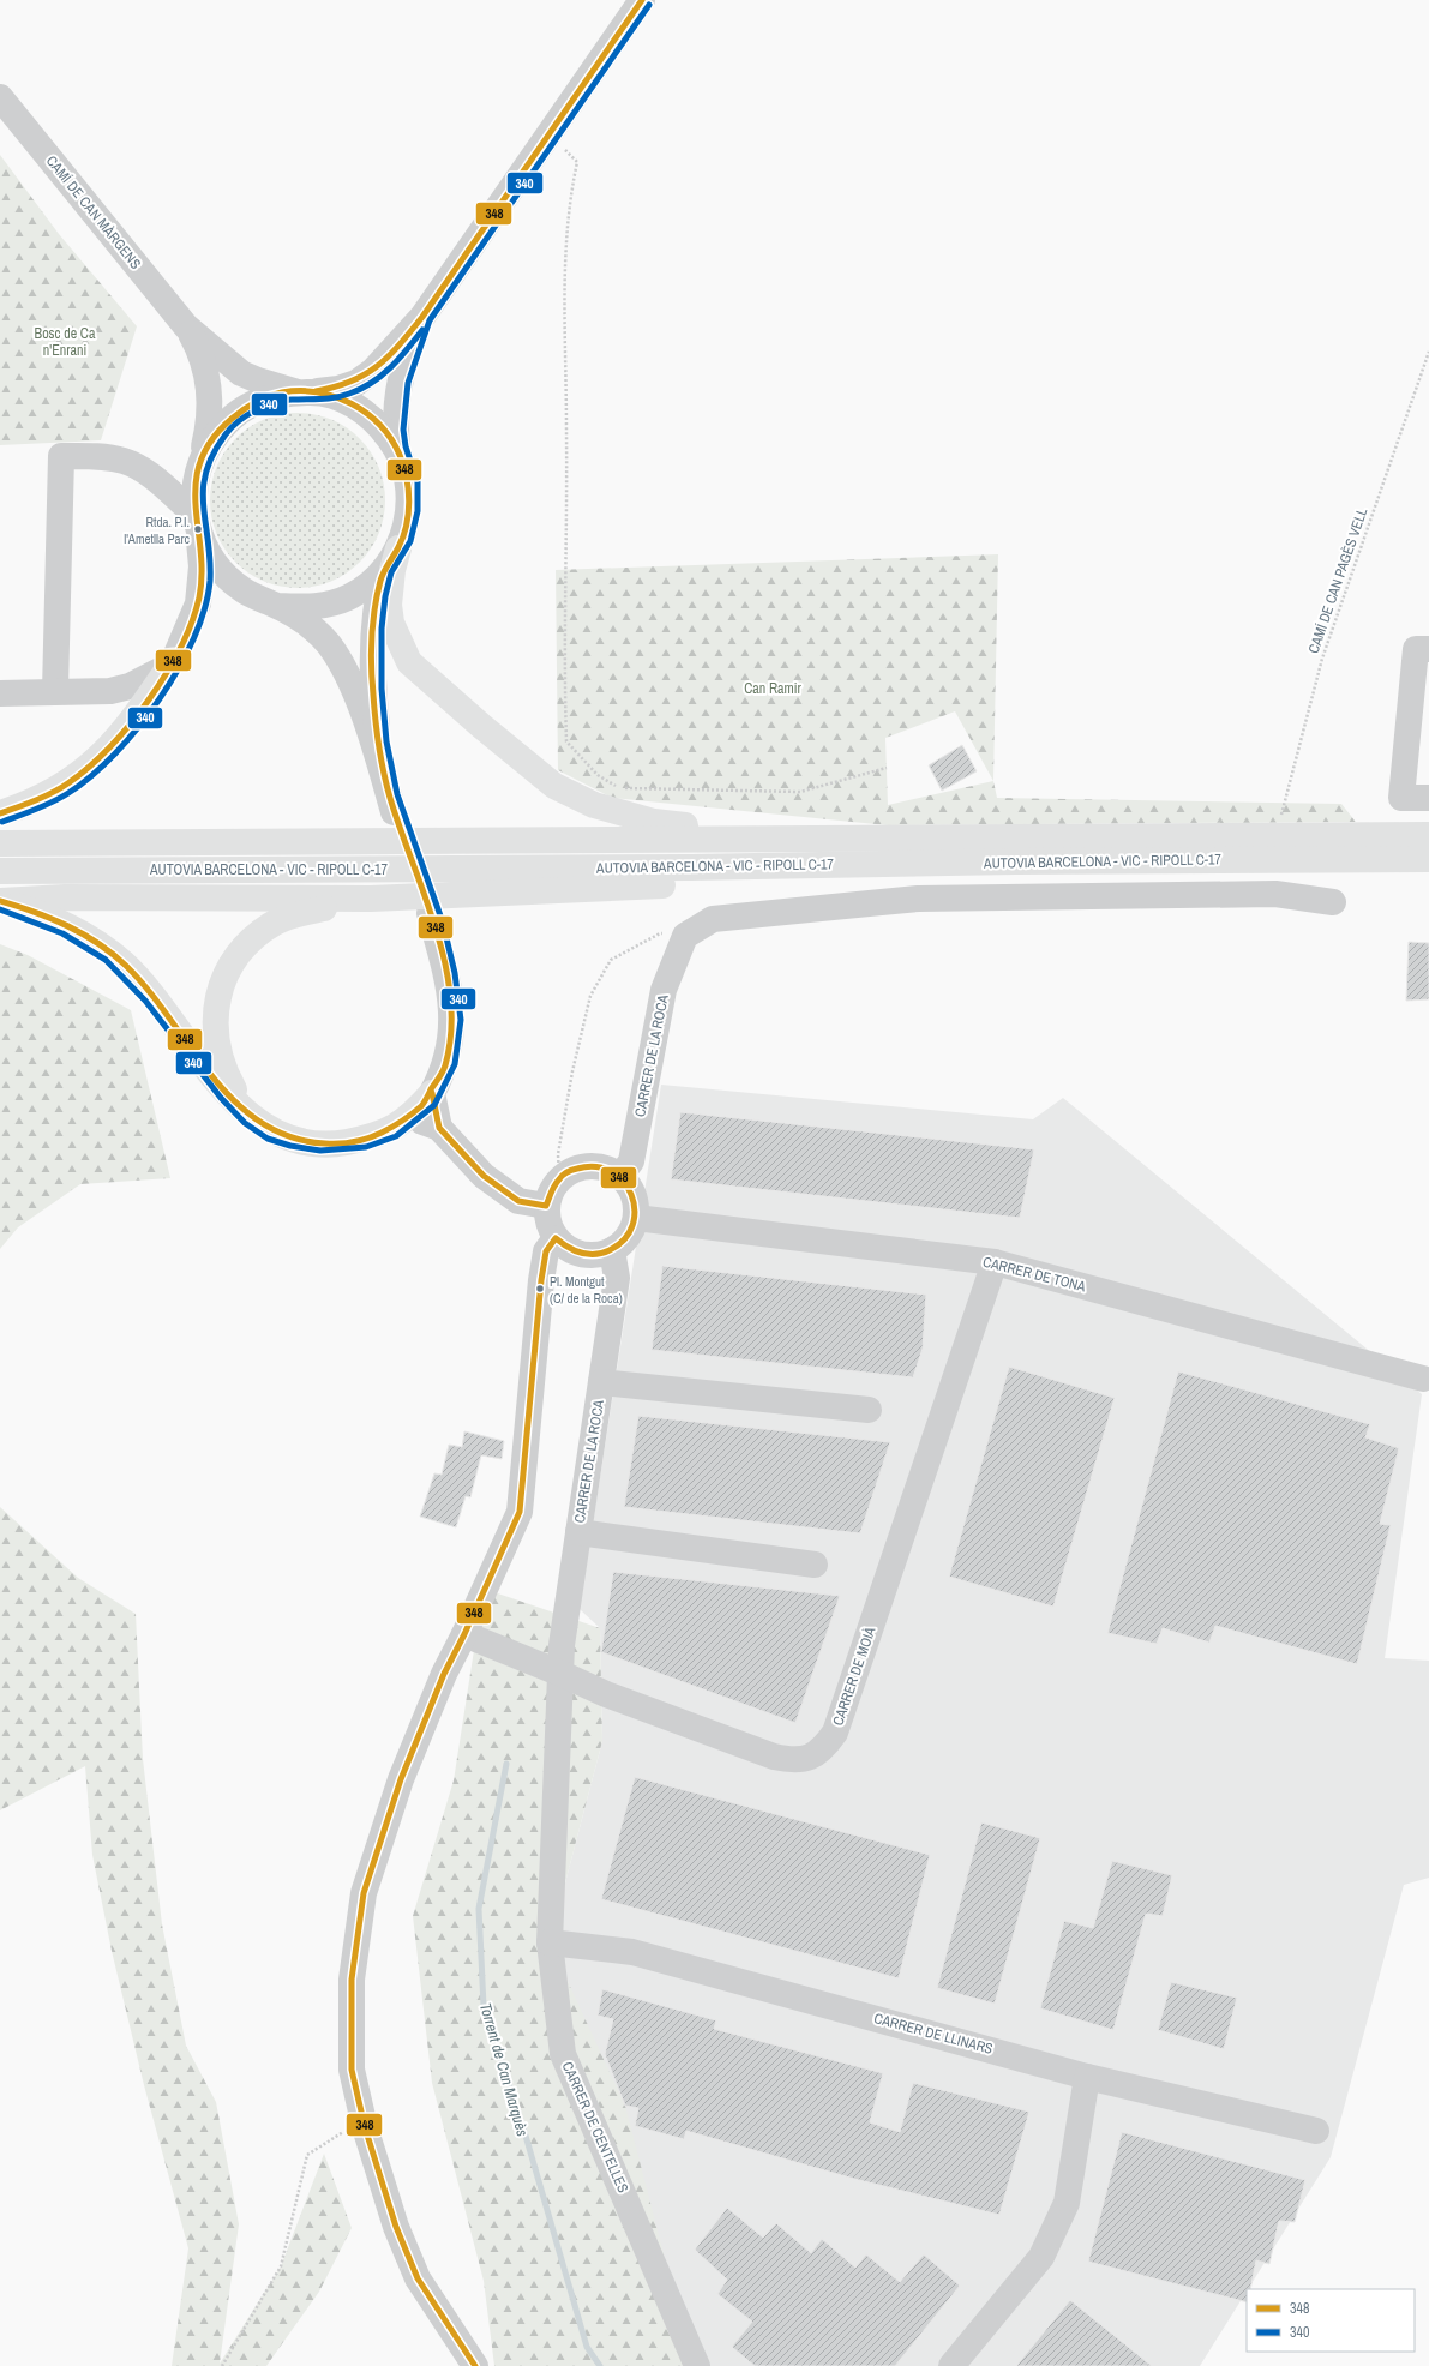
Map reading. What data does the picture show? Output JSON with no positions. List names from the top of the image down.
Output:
{
  "streets": {
    "highway": ["AUTOVIA BARCELONA - VIC - RIPOLL C-17"],
    "street": [
      "CAMÍ DE CAN MÀRGENS",
      "CARRER DE LA ROCA",
      "CARRER DE TONA",
      "CARRER DE MOIÀ",
      "CARRER DE LLINARS",
      "CARRER DE CENTELLES"
    ],
    "path": ["CAMÍ DE CAN PAGÈS VELL"]
  },
  "crossings": [
    ["CARRER DE LA ROCA", "CARRER DE TONA"],
    ["CARRER DE LA ROCA", "CARRER DE MOIÀ"],
    ["CARRER DE LA ROCA", "CARRER DE CENTELLES"],
    ["CARRER DE TONA", "CARRER DE MOIÀ"],
    ["CARRER DE MOIÀ", "CARRER DE CENTELLES"],
    ["CARRER DE LLINARS", "CARRER DE CENTELLES"]
  ],
  "water": ["Torrent de Can Marquès"],
  "parks": ["Bosc de Ca n'Enrani", "Can Ramir"],
  "places": ["Rtda. P.I. l'Ametlla Parc", "Pl. Montgut (C/ de la Roca)"],
  "lines": ["transit line 348", "transit line 340"],
  "legend": ["348", "340"]
}
